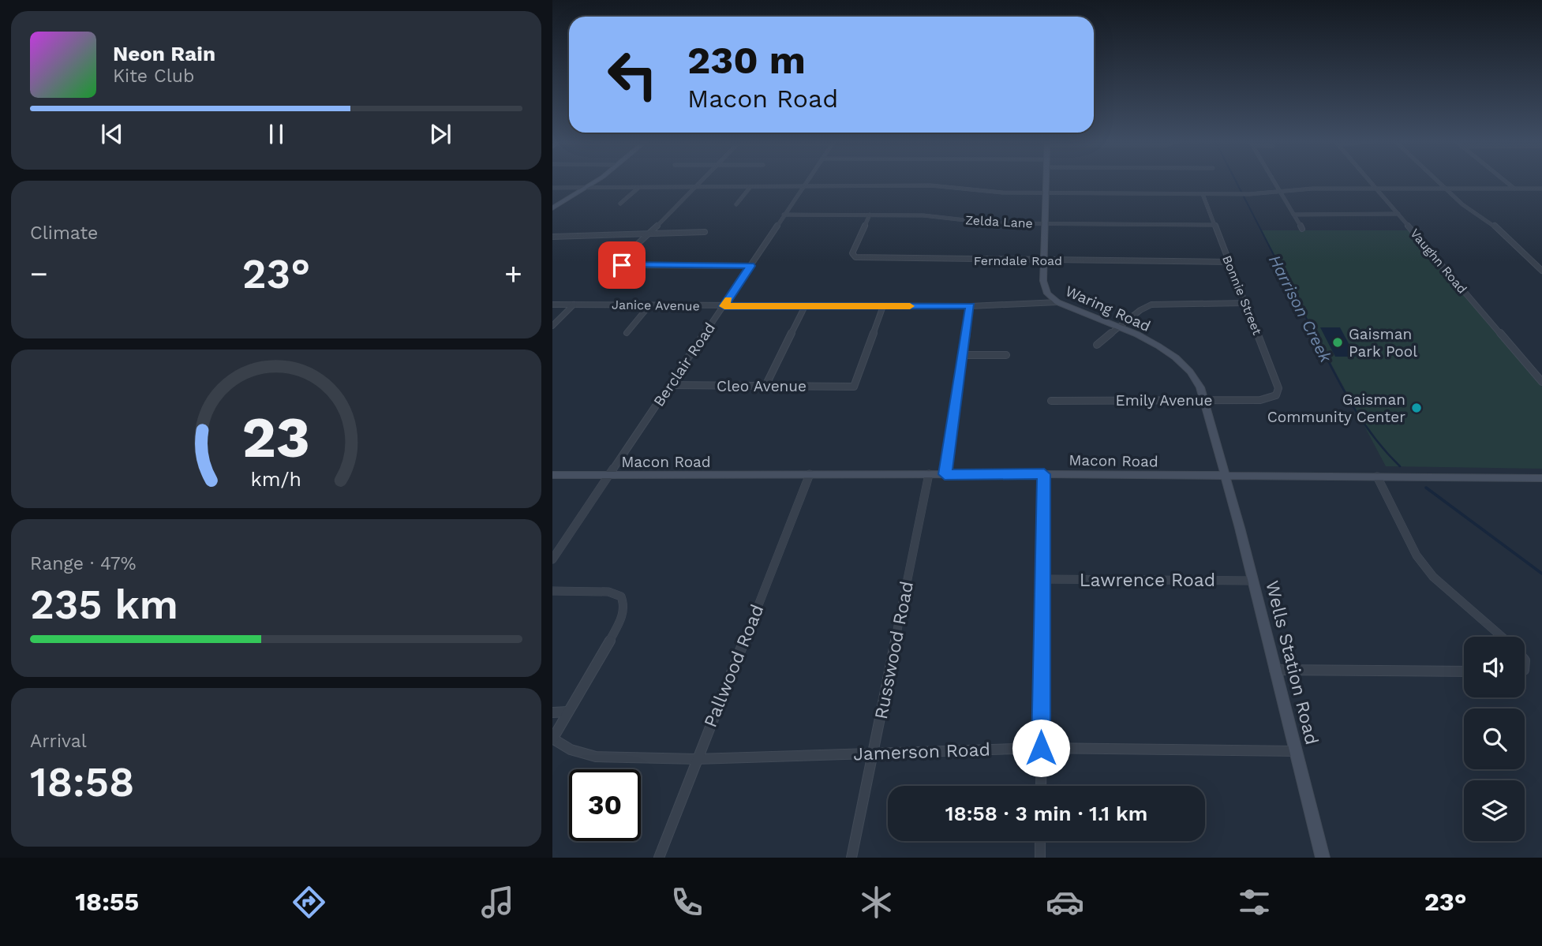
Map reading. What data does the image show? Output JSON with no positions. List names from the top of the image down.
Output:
{
  "streets": {
    "street": [
      "Zelda Lane",
      "Ferndale Road",
      "Vaughn Road",
      "Bonnie Street",
      "Janice Avenue",
      "Waring Road",
      "Berclair Road",
      "Cleo Avenue",
      "Emily Avenue",
      "Macon Road",
      "Lawrence Road",
      "Russwood Road",
      "Wells Station Road",
      "Pallwood Road",
      "Jamerson Road"
    ]
  },
  "crossings": [
    ["Zelda Lane", "Ferndale Road"],
    ["Zelda Lane", "Bonnie Street"],
    ["Zelda Lane", "Waring Road"],
    ["Zelda Lane", "Berclair Road"],
    ["Ferndale Road", "Bonnie Street"],
    ["Ferndale Road", "Waring Road"],
    ["Bonnie Street", "Emily Avenue"],
    ["Janice Avenue", "Waring Road"],
    ["Janice Avenue", "Berclair Road"],
    ["Janice Avenue", "Cleo Avenue"],
    ["Waring Road", "Emily Avenue"],
    ["Waring Road", "Macon Road"],
    ["Waring Road", "Wells Station Road"],
    ["Berclair Road", "Cleo Avenue"],
    ["Berclair Road", "Macon Road"],
    ["Macon Road", "Russwood Road"],
    ["Macon Road", "Wells Station Road"],
    ["Macon Road", "Pallwood Road"],
    ["Lawrence Road", "Wells Station Road"],
    ["Russwood Road", "Jamerson Road"],
    ["Wells Station Road", "Jamerson Road"],
    ["Pallwood Road", "Jamerson Road"]
  ],
  "water": ["Harrison Creek"],
  "places": ["Gaisman Park Pool", "Gaisman Community Center"],
  "page": {
    "turn": ["230 m", "Macon Road"],
    "song": ["Neon Rain", "Kite Club"],
    "tile": [
      "Climate",
      ["Range · 47%", "235 km"],
      ["Arrival", "18:58"]
    ],
    "heat": ["−", "23°", "+"],
    "limit": "30",
    "trip": "18:58 · 3 min · 1.1 km",
    "tabs": ["18:55", "23°"],
    "gauge": ["23", "km/h"]
  }
}
